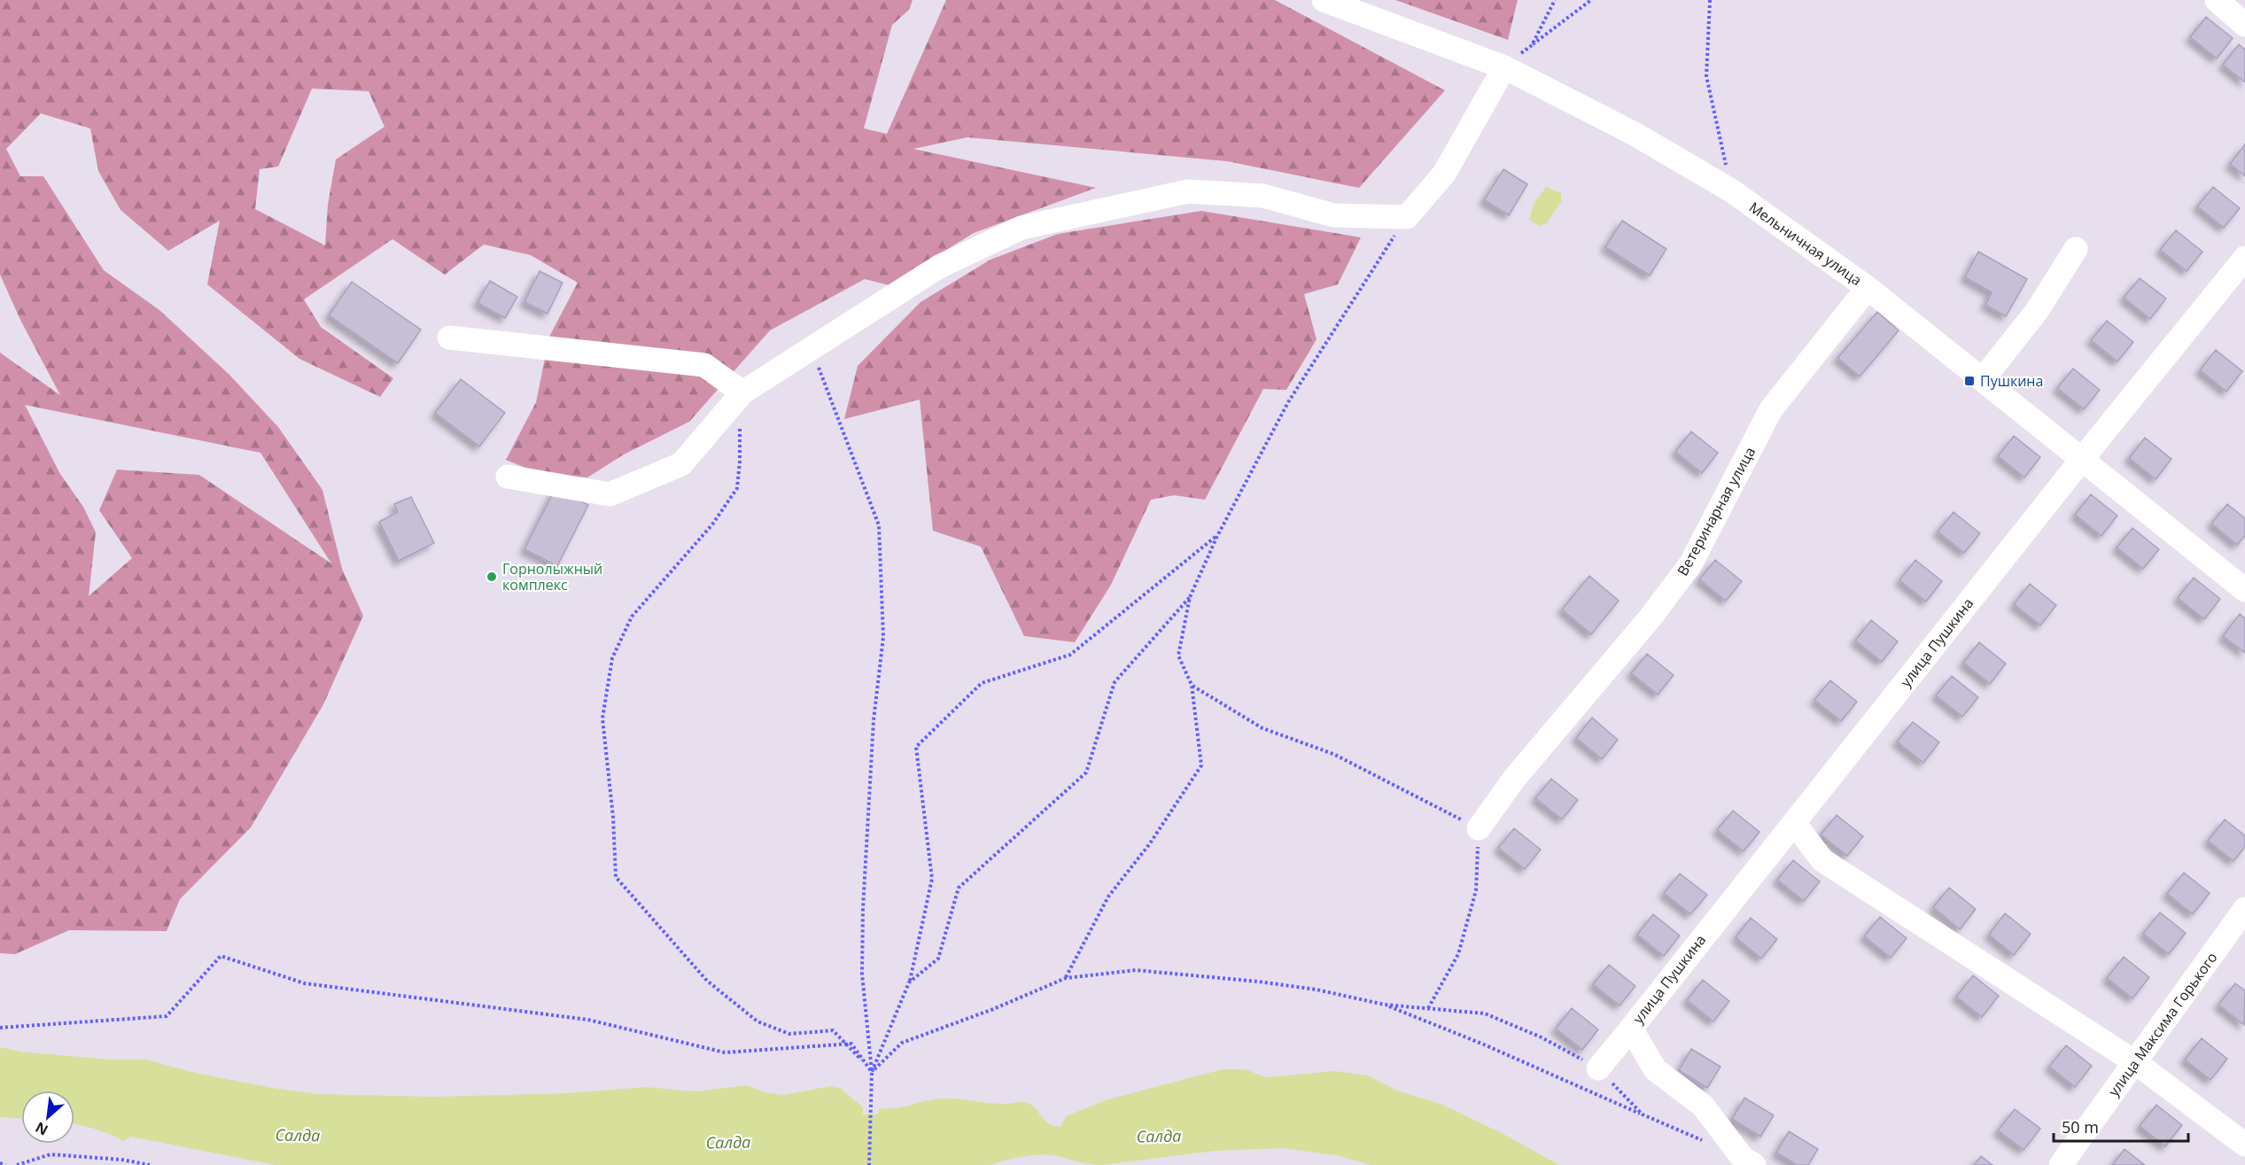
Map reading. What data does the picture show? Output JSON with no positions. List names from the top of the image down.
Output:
{
  "streets": {
    "street": [
      "Мельничная улица",
      "Ветеринарная улица",
      "улица Пушкина",
      "улица Максима Горького"
    ]
  },
  "crossings": [
    ["Мельничная улица", "Ветеринарная улица"],
    ["Мельничная улица", "улица Пушкина"]
  ],
  "water": ["Салда"],
  "places": {
    "transit": ["Пушкина"],
    "other": ["Горнолыжный комплекс"]
  },
  "scale_bar": "50 m",
  "north": "bottom left"
}
